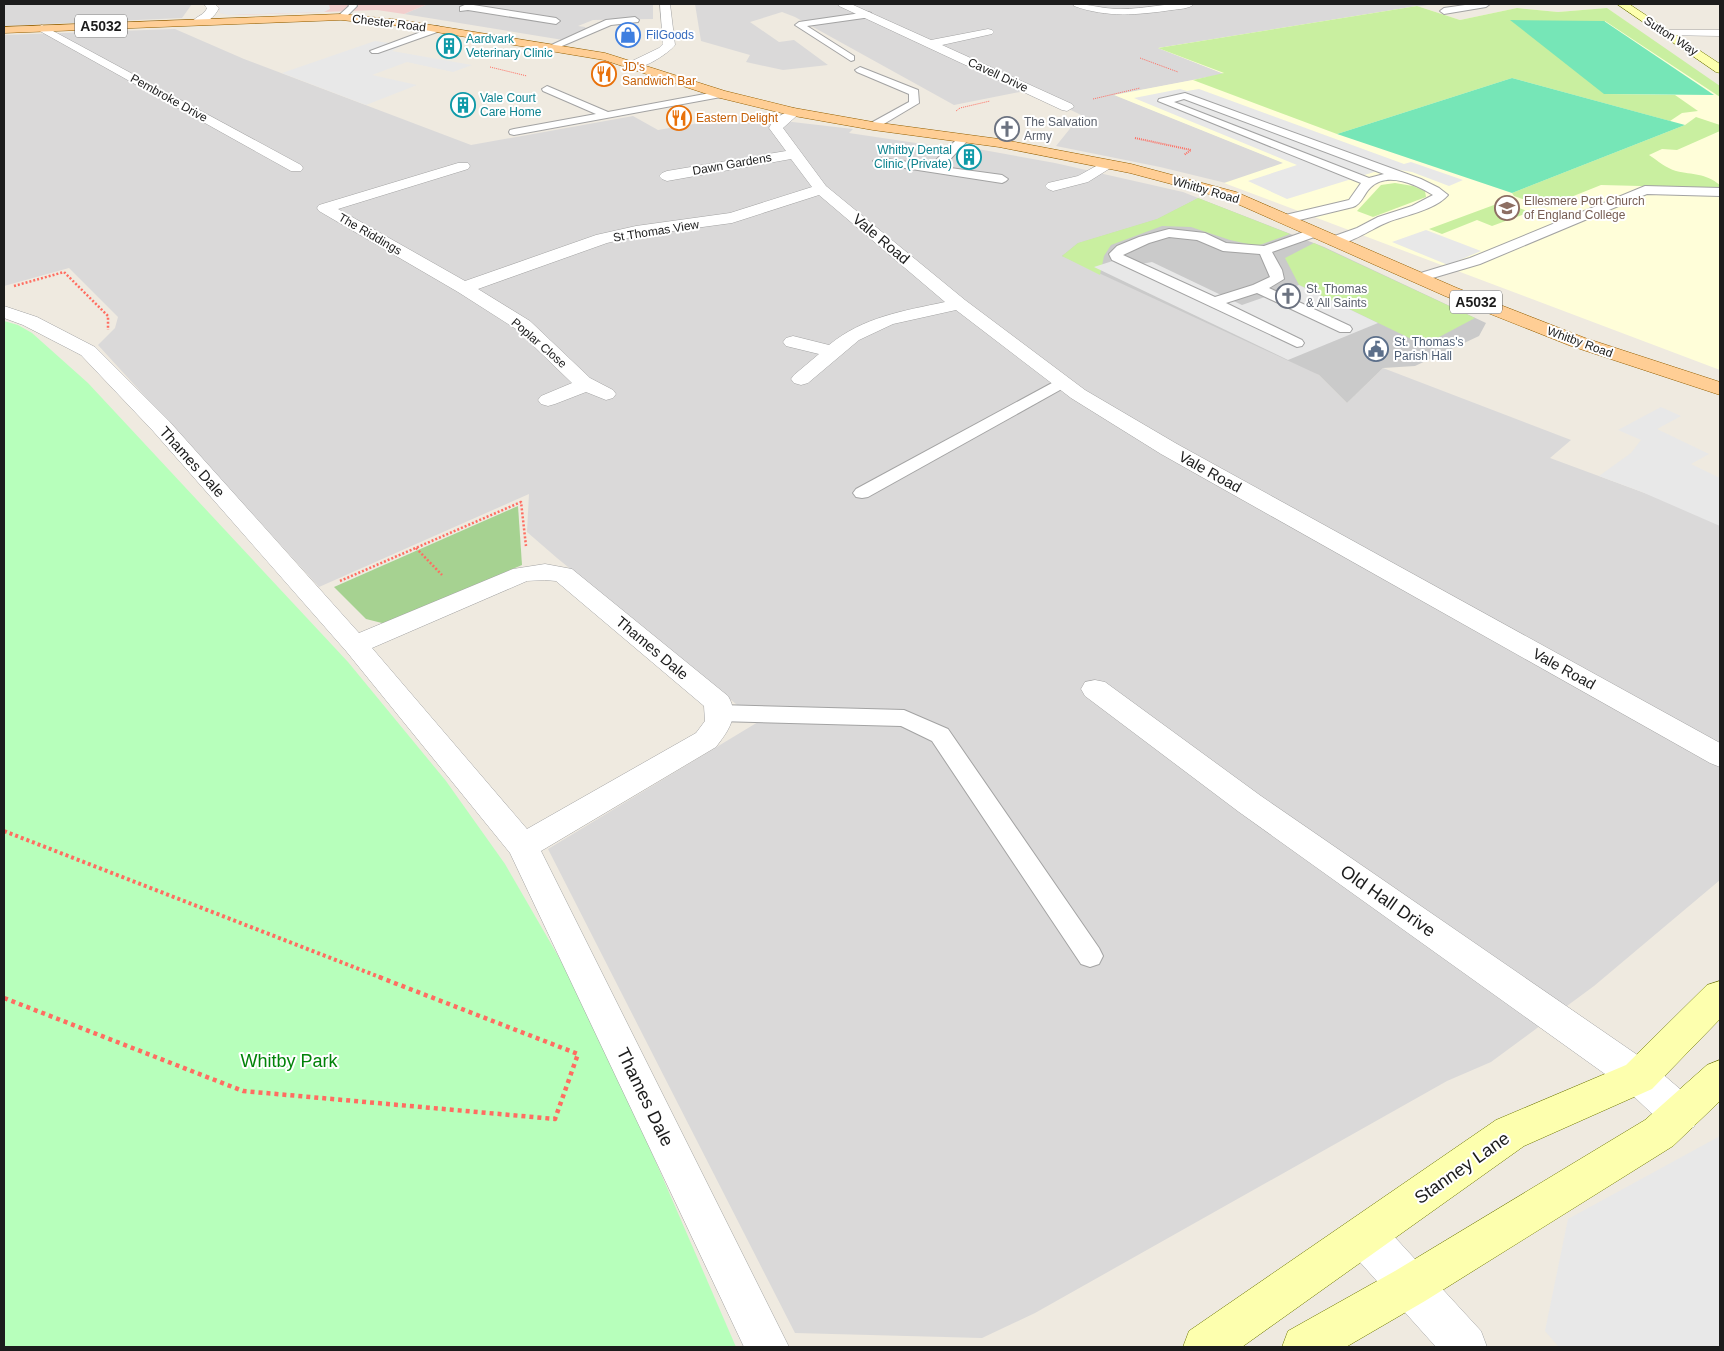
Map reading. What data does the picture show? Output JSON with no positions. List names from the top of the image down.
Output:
{
  "streets": {
    "main road": [
      "Chester Road",
      "A5032",
      "Sutton Way",
      "Whitby Road",
      "Stanney Lane"
    ],
    "street": [
      "Cavell Drive",
      "Pembroke Drive",
      "Dawn Gardens",
      "St Thomas View",
      "The Riddings",
      "Vale Road",
      "Poplar Close",
      "Thames Dale",
      "Old Hall Drive"
    ]
  },
  "crossings": [
    ["Chester Road", "Pembroke Drive"],
    ["Chester Road", "Whitby Road"],
    ["Chester Road", "Vale Road"],
    ["Dawn Gardens", "Vale Road"],
    ["Whitby Road", "Vale Road"],
    ["St Thomas View", "The Riddings"],
    ["St Thomas View", "Vale Road"],
    ["St Thomas View", "Poplar Close"],
    ["The Riddings", "Poplar Close"],
    ["Old Hall Drive", "Stanney Lane"]
  ],
  "parks": ["Whitby Park"],
  "places": {
    "shop": ["FilGoods"],
    "building": ["Aardvark Veterinary Clinic", "Vale Court Care Home", "Whitby Dental Clinic (Private)"],
    "restaurant": ["JD's Sandwich Bar", "Eastern Delight"],
    "church": ["The Salvation Army", "St. Thomas & All Saints"],
    "school or university": ["Ellesmere Port Church of England College"],
    "public building": ["St. Thomas's Parish Hall"]
  }
}
